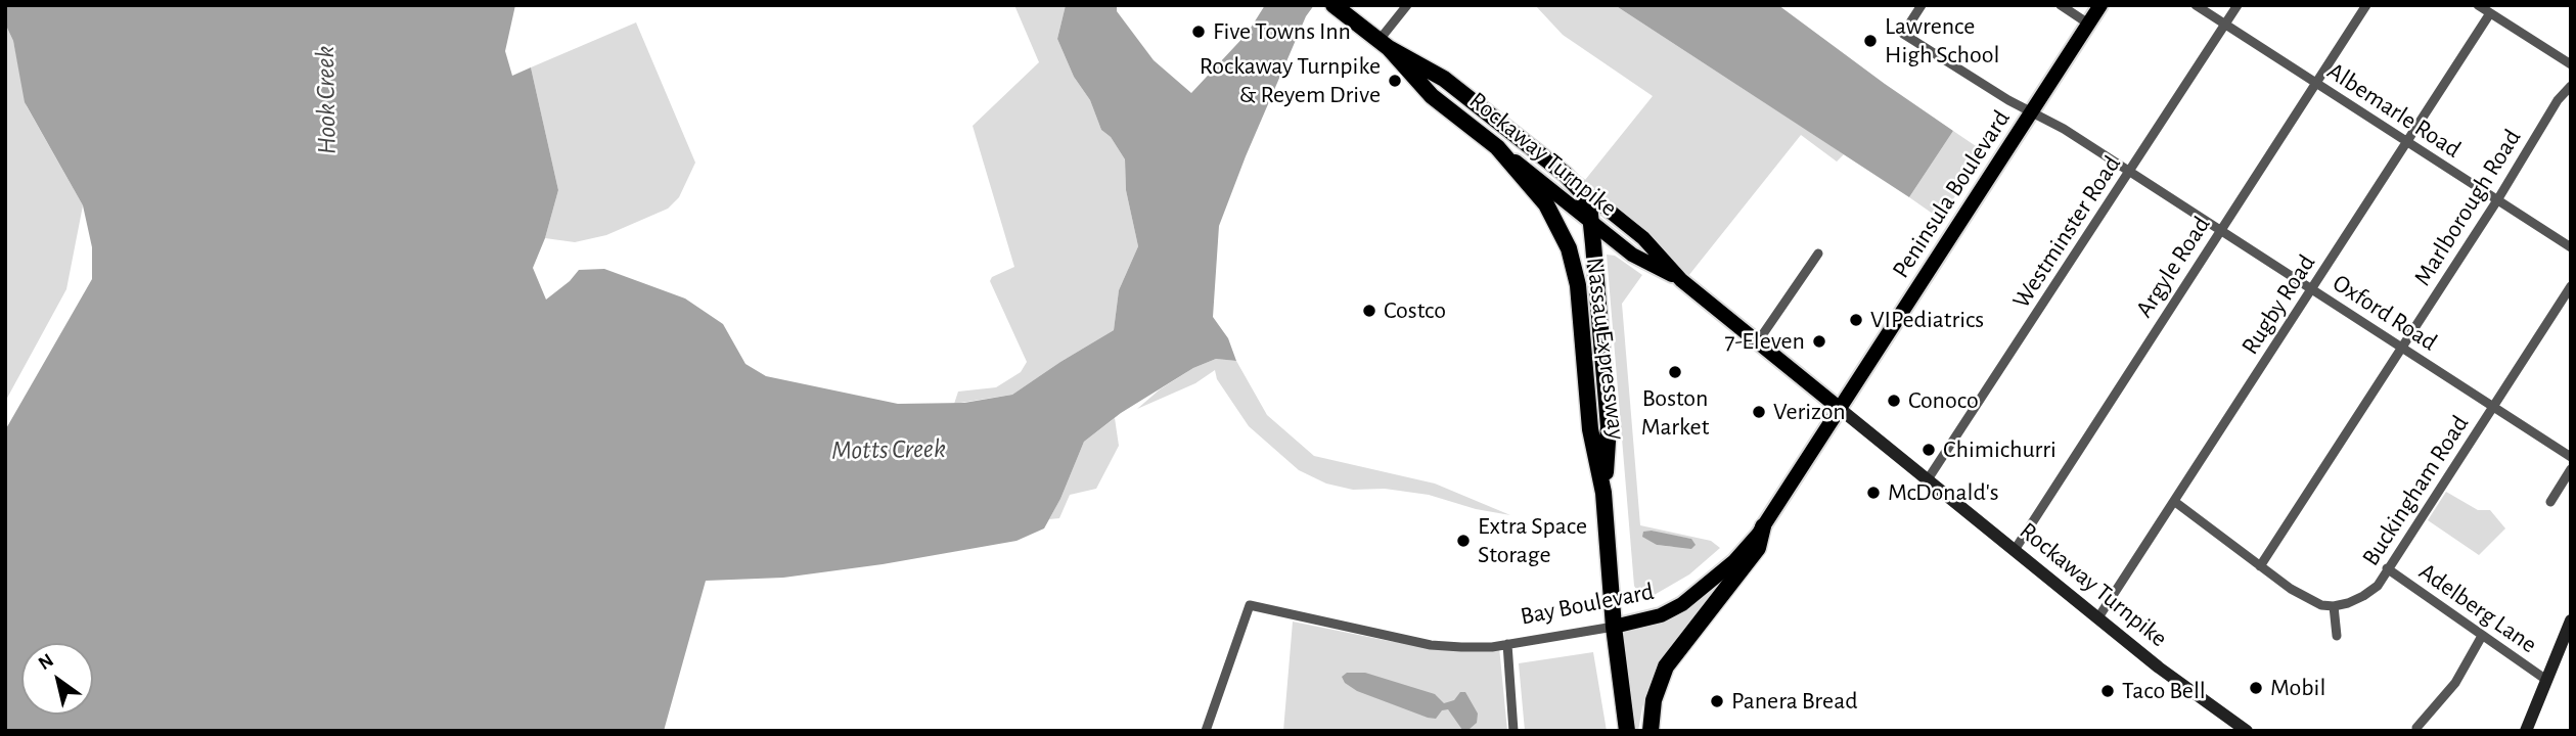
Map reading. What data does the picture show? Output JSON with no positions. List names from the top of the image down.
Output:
{
  "streets": {
    "highway": ["Rockaway Turnpike", "Nassau Expressway"],
    "main road": ["Peninsula Boulevard", "Bay Boulevard"],
    "street": [
      "Albemarle Road",
      "Marlborough Road",
      "Westminster Road",
      "Argyle Road",
      "Rugby Road",
      "Oxford Road",
      "Buckingham Road",
      "Adelberg Lane"
    ]
  },
  "crossings": [
    ["Albemarle Road", "Marlborough Road"],
    ["Albemarle Road", "Westminster Road"],
    ["Albemarle Road", "Argyle Road"],
    ["Albemarle Road", "Rugby Road"],
    ["Rockaway Turnpike", "Peninsula Boulevard"],
    ["Rockaway Turnpike", "Westminster Road"],
    ["Rockaway Turnpike", "Argyle Road"],
    ["Rockaway Turnpike", "Rugby Road"],
    ["Rockaway Turnpike", "Nassau Expressway"],
    ["Rockaway Turnpike", "Bay Boulevard"],
    ["Peninsula Boulevard", "Oxford Road"],
    ["Peninsula Boulevard", "Bay Boulevard"],
    ["Marlborough Road", "Oxford Road"],
    ["Westminster Road", "Oxford Road"],
    ["Argyle Road", "Oxford Road"],
    ["Rugby Road", "Oxford Road"],
    ["Oxford Road", "Buckingham Road"],
    ["Nassau Expressway", "Bay Boulevard"],
    ["Buckingham Road", "Adelberg Lane"]
  ],
  "water": ["Hook Creek", "Motts Creek"],
  "places": [
    "Five Towns Inn",
    "Lawrence High School",
    "Rockaway Turnpike & Reyem Drive",
    "Costco",
    "VIPediatrics",
    "7-Eleven",
    "Boston Market",
    "Conoco",
    "Verizon",
    "Chimichurri",
    "McDonald's",
    "Extra Space Storage",
    "Mobil",
    "Taco Bell",
    "Panera Bread"
  ],
  "north": "top left"
}
